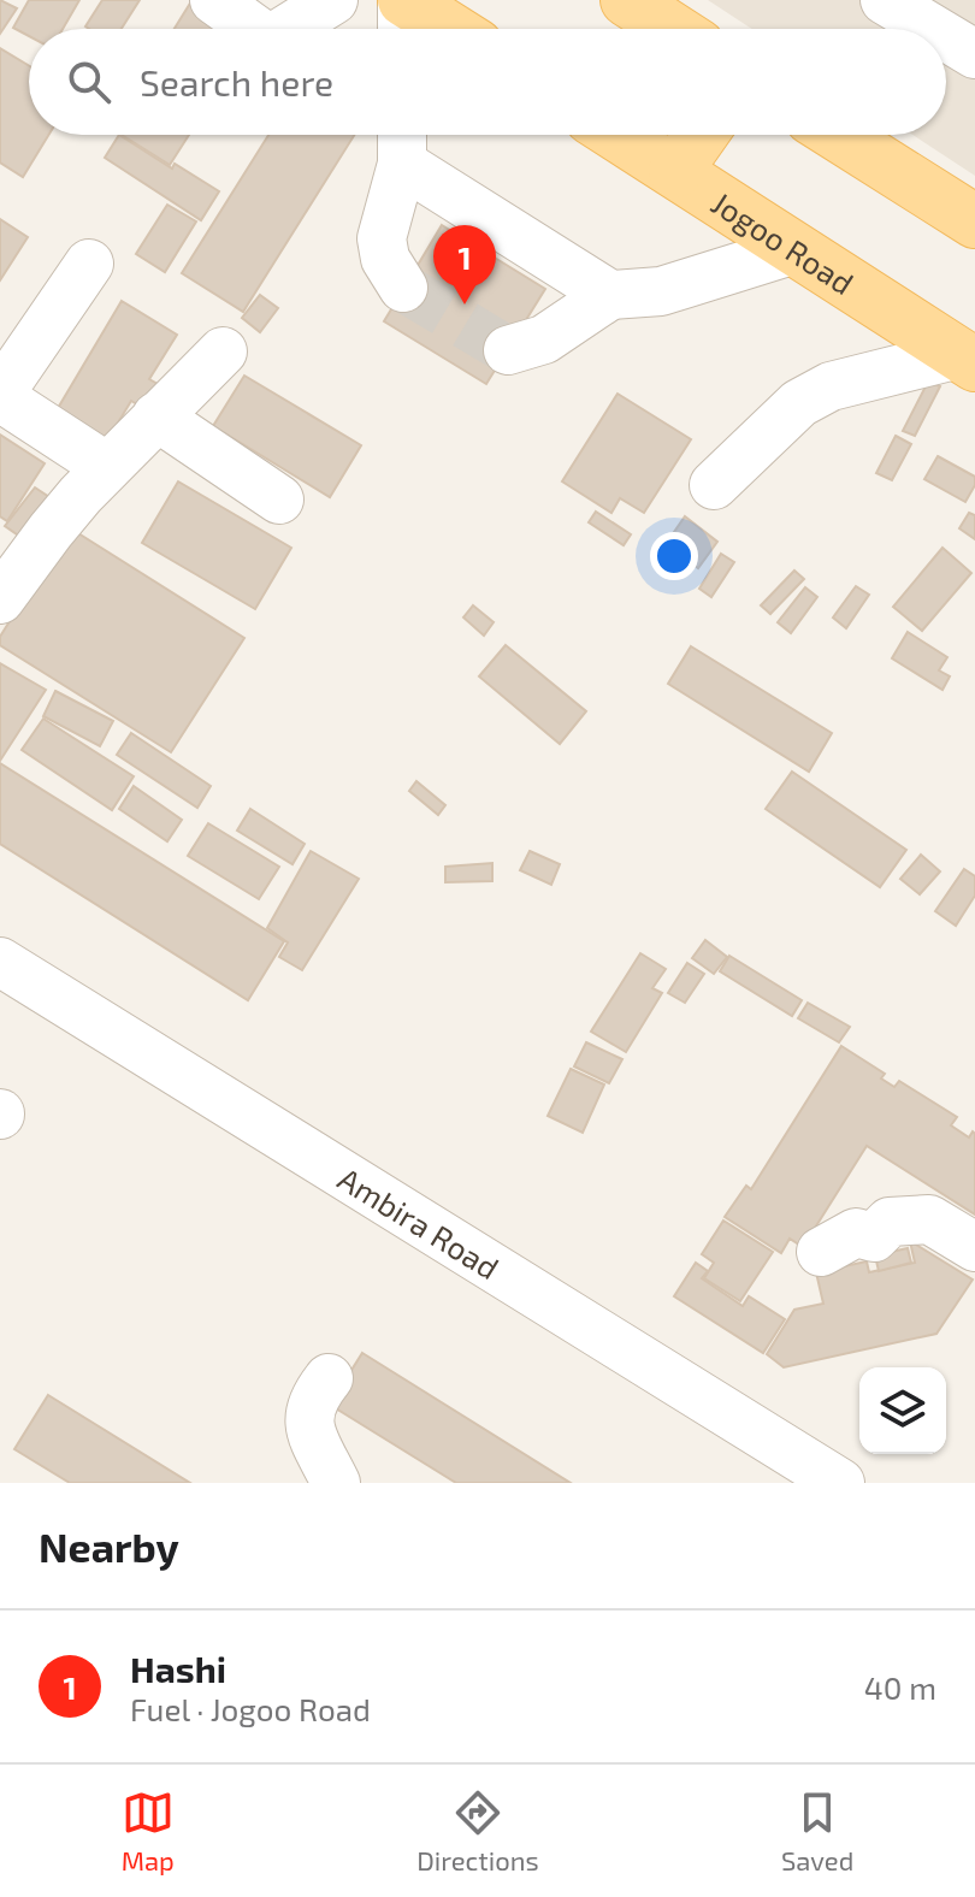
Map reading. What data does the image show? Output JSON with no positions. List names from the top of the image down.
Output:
{
  "streets": {
    "main road": ["Jogoo Road"],
    "street": ["Ambira Road"]
  },
  "page": {
    "search": "Search here",
    "pins": "1",
    "heading": "Nearby",
    "list": [
      {
        "mark": "1",
        "name": "Hashi",
        "note": "Fuel · Jogoo Road",
        "value": "40 m"
      }
    ],
    "nav": ["Map", "Directions", "Saved"]
  }
}
